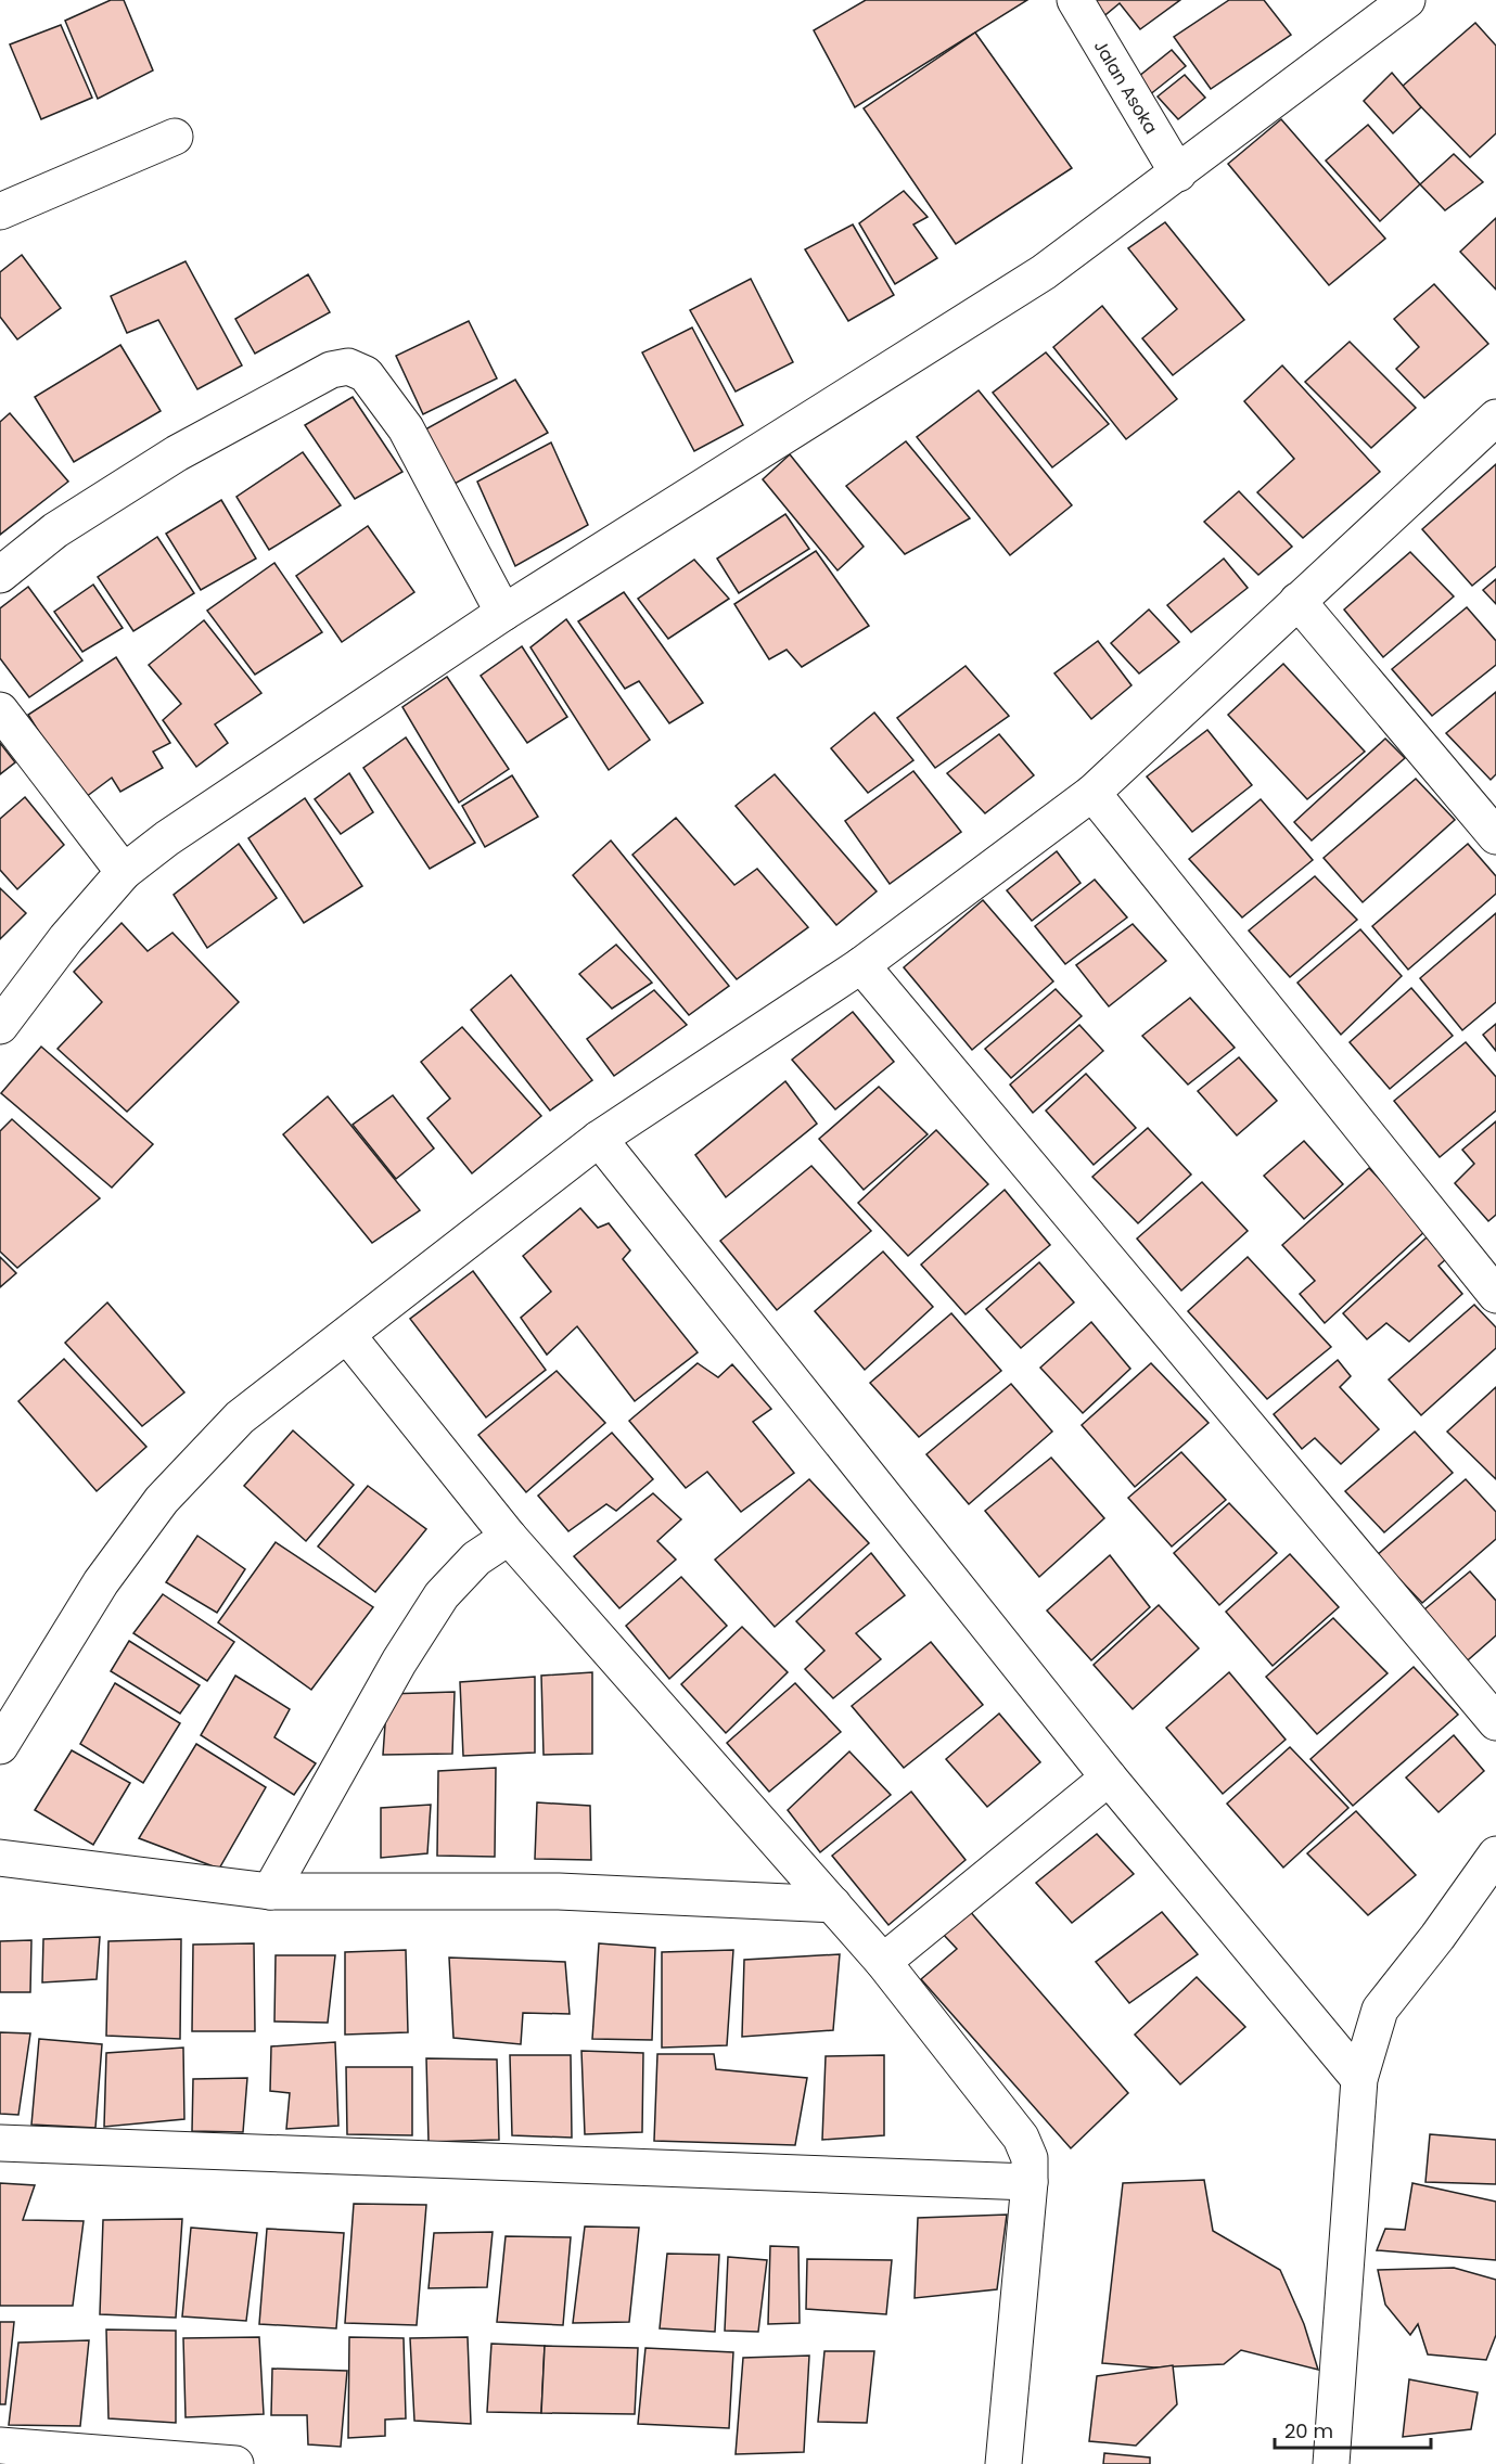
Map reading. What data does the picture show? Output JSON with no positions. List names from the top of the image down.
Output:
{
  "streets": {
    "street": ["Jalan Asoka"]
  },
  "scale_bar": "20 m"
}
